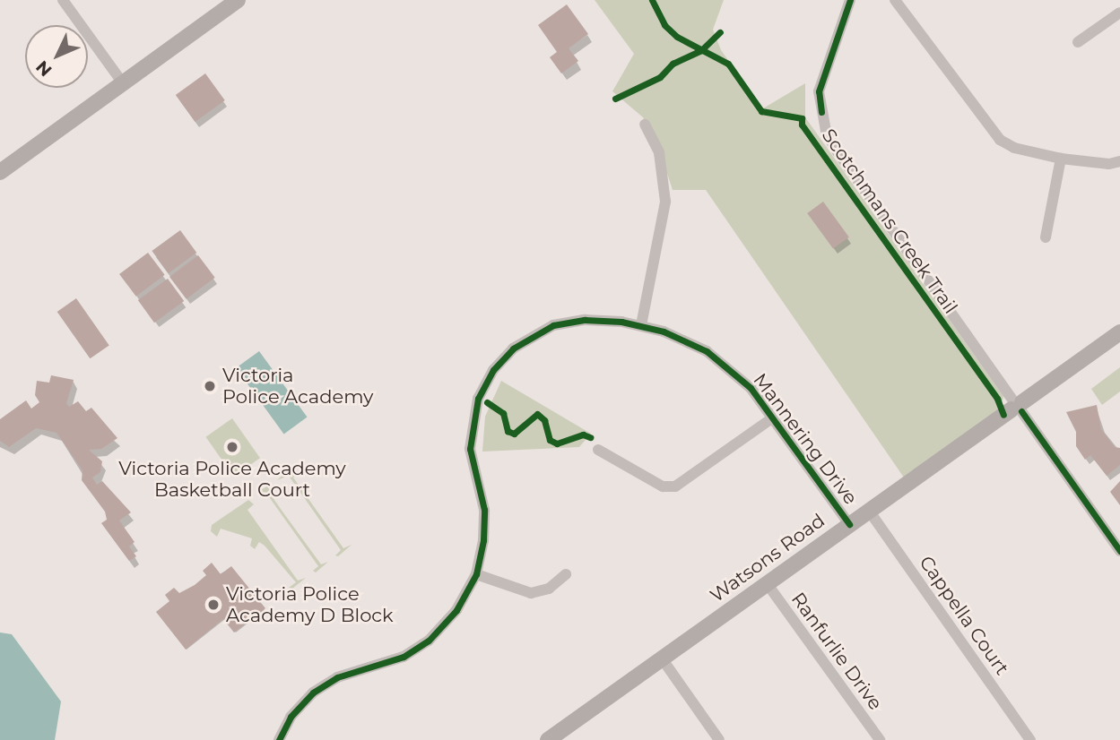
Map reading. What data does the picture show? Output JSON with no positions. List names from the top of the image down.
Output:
{
  "streets": {
    "street": [
      "Mannering Drive",
      "Watsons Road",
      "Cappella Court",
      "Ranfurlie Drive"
    ],
    "cycle path": ["Scotchmans Creek Trail"]
  },
  "crossings": [
    ["Mannering Drive", "Watsons Road"],
    ["Watsons Road", "Cappella Court"],
    ["Watsons Road", "Ranfurlie Drive"]
  ],
  "places": ["Victoria Police Academy", "Victoria Police Academy Basketball Court", "Victoria Police Academy D Block"],
  "north": "bottom left"
}
